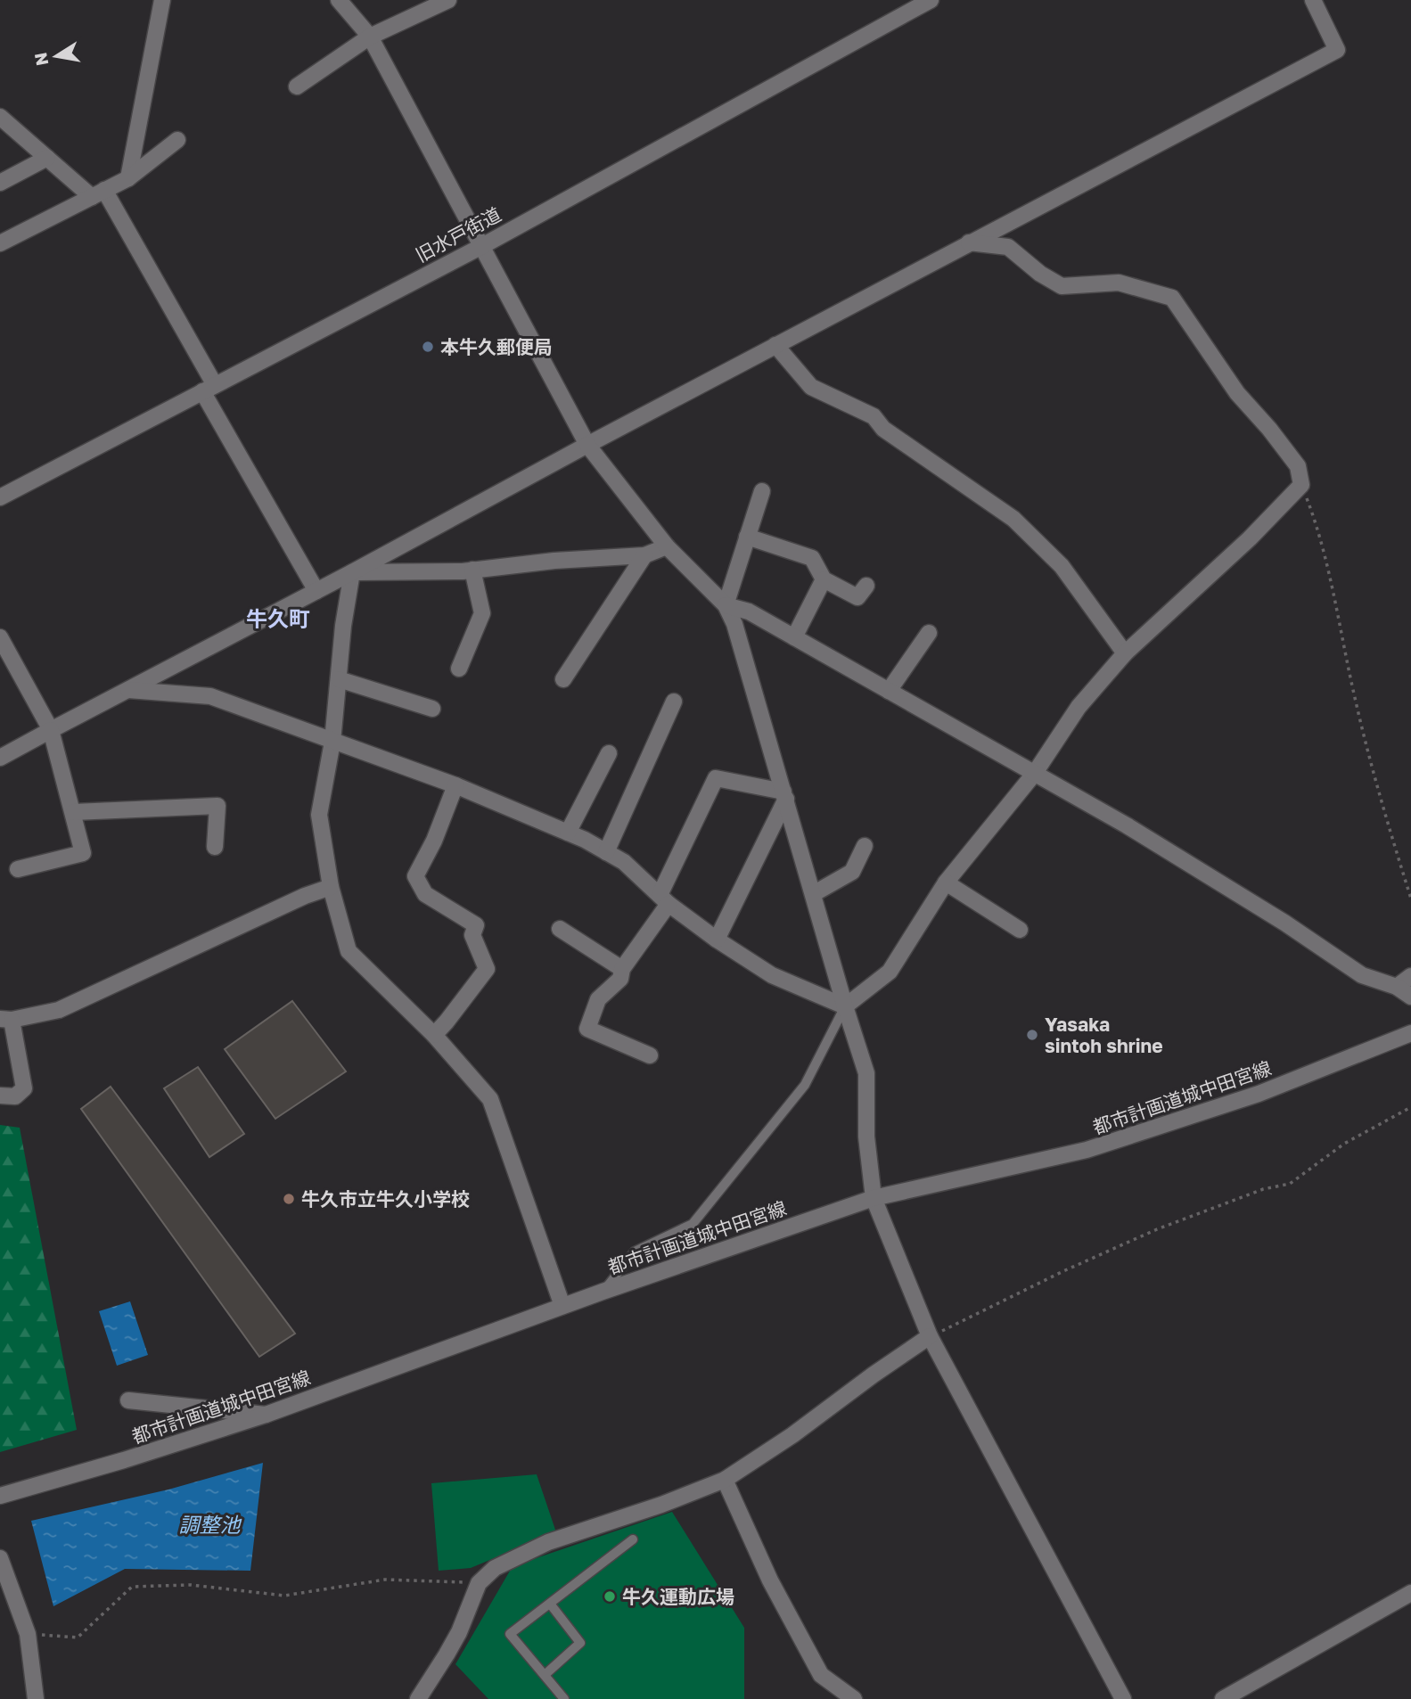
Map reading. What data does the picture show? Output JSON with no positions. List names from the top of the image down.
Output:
{
  "streets": {
    "street": ["旧水戸街道", "都市計画道城中田宮線"]
  },
  "districts": ["牛久町"],
  "water": ["調整池"],
  "places": [
    "本牛久郵便局",
    "Yasaka sintoh shrine",
    "牛久市立牛久小学校",
    "牛久運動広場"
  ],
  "north": "left"
}
